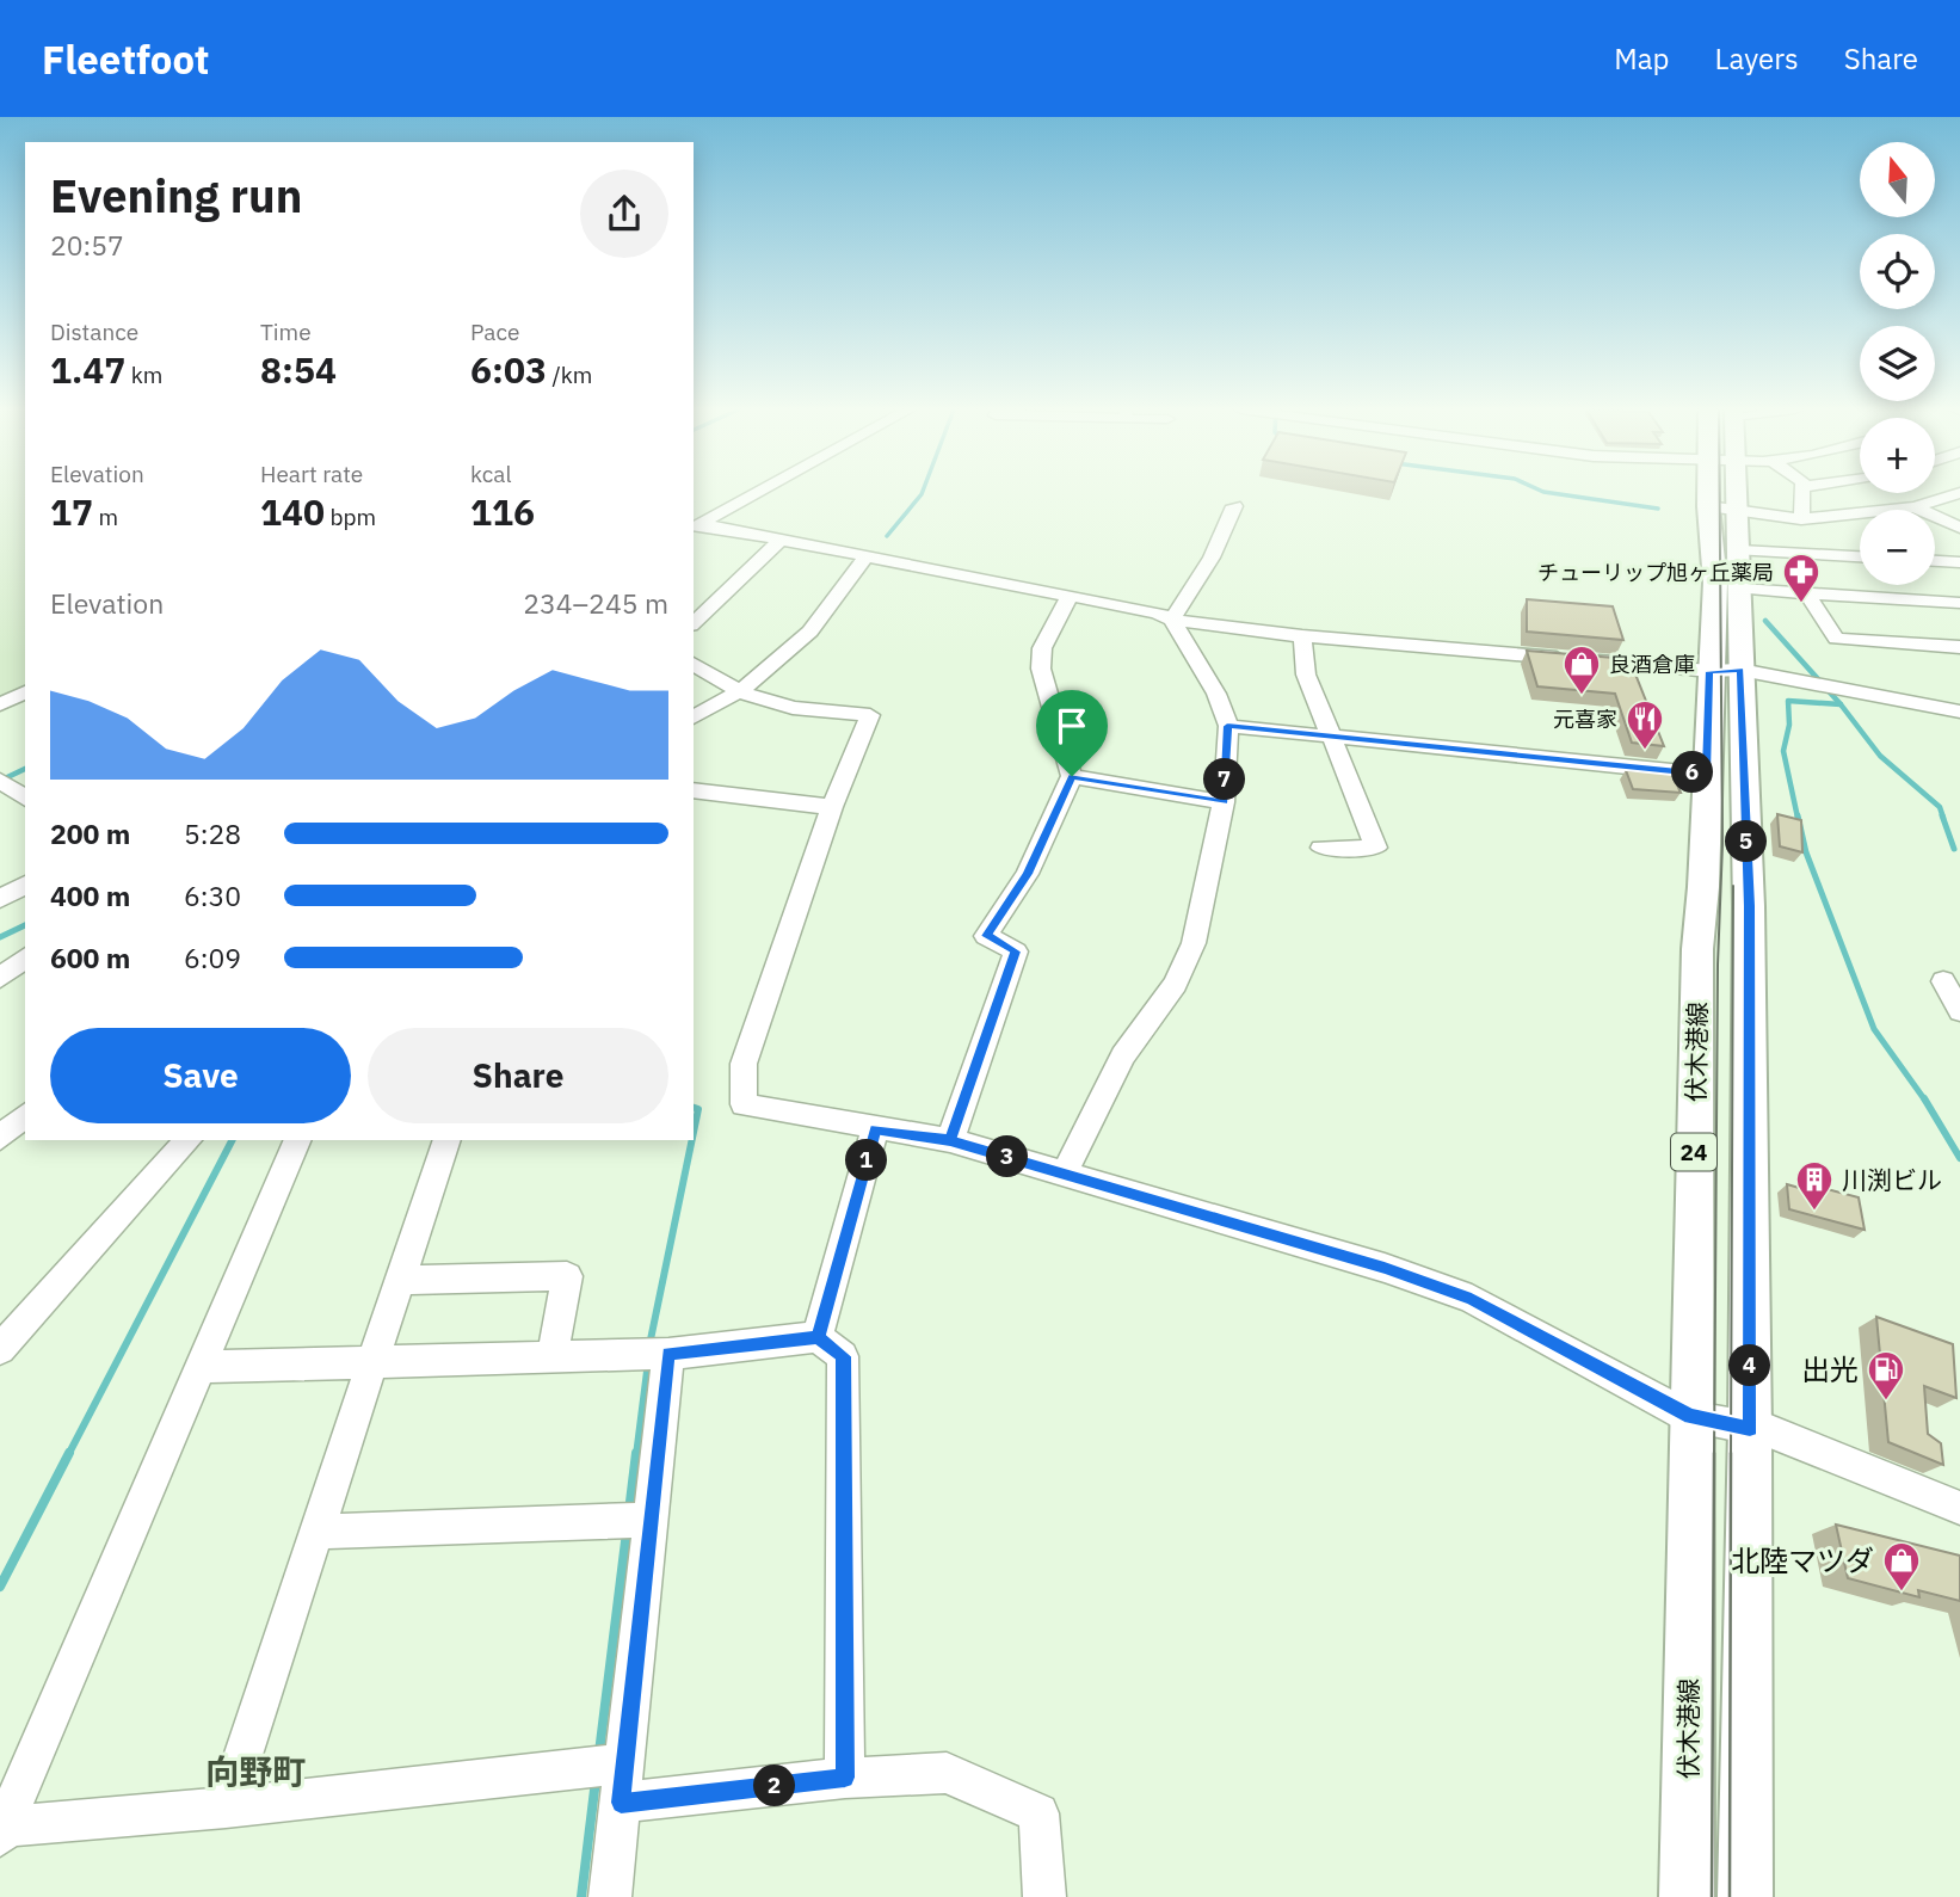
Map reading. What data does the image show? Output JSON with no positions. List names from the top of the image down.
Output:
{
  "streets": {
    "main road": ["伏木港線", "24"]
  },
  "districts": ["向野町"],
  "places": {
    "pharmacy": ["チューリップ旭ヶ丘薬局"],
    "shop": ["良酒倉庫", "北陸マツダ"],
    "restaurant": ["元喜家"],
    "building": ["川渕ビル"],
    "fuel station": ["出光"]
  },
  "north": "top",
  "page": {
    "header": "Fleetfoot",
    "nav": ["Map", "Layers", "Share"],
    "map_buttons": ["+", "−"],
    "heading": ["Evening run", "20:57"],
    "stats": [
      ["Distance", "1.47 km"],
      ["Time", "8:54"],
      ["Pace", "6:03 /km"],
      ["Elevation", "17 m"],
      ["Heart rate", "140 bpm"],
      ["kcal", "116"]
    ],
    "chart": ["Elevation", "234–245 m"],
    "pins": [
      "6",
      "7",
      "5",
      "3",
      "1",
      "4",
      "2"
    ],
    "list": [
      {
        "name": "200 m",
        "note": "5:28"
      },
      {
        "name": "400 m",
        "note": "6:30"
      },
      {
        "name": "600 m",
        "note": "6:09"
      }
    ],
    "buttons": ["Save", "Share"]
  }
}
